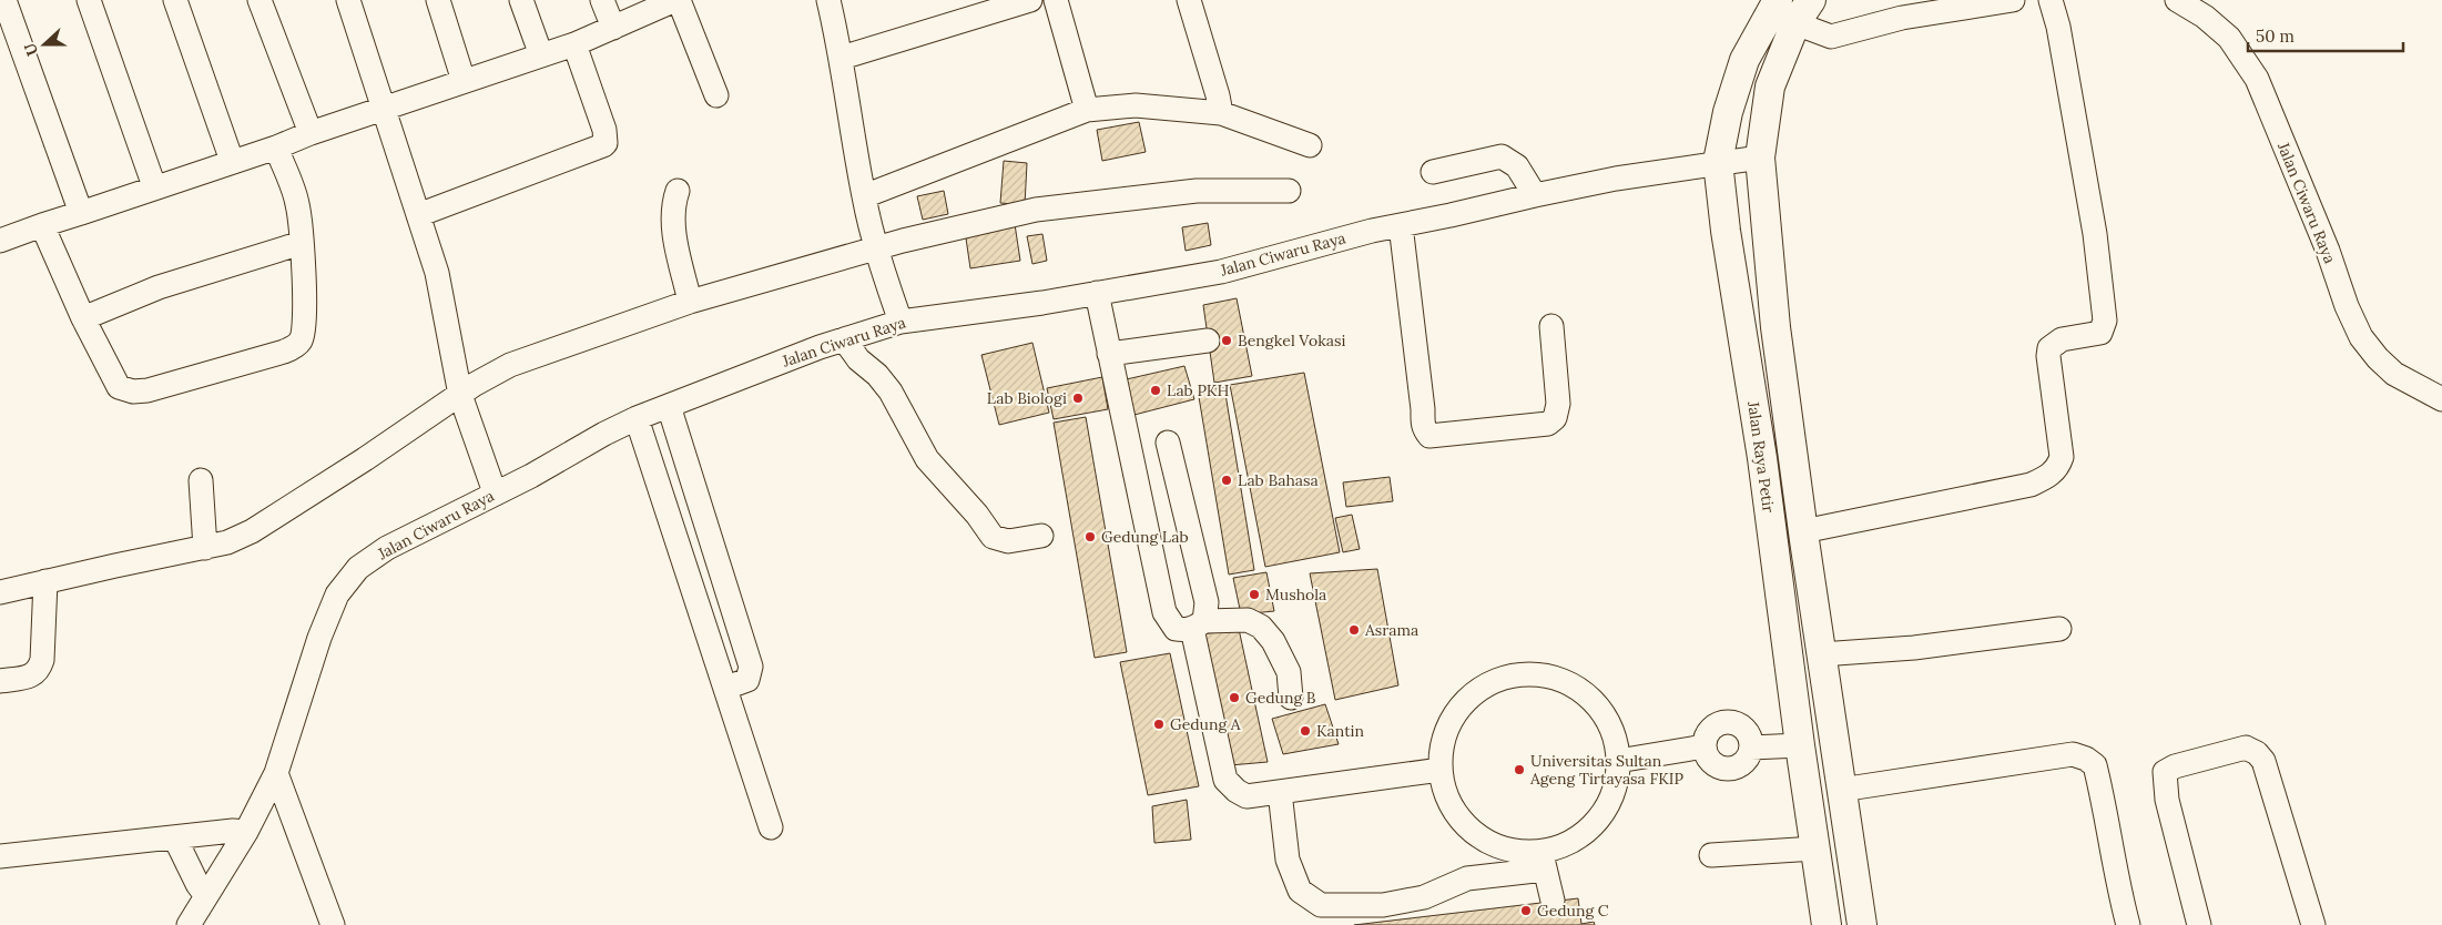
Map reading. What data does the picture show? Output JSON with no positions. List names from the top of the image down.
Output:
{
  "streets": {
    "main road": ["Jalan Raya Petir"],
    "street": ["Jalan Ciwaru Raya"]
  },
  "crossings": [
    ["Jalan Ciwaru Raya", "Jalan Raya Petir"]
  ],
  "places": [
    "Bengkel Vokasi",
    "Lab PKH",
    "Lab Biologi",
    "Lab Bahasa",
    "Gedung Lab",
    "Mushola",
    "Asrama",
    "Gedung B",
    "Gedung A",
    "Kantin",
    "Universitas Sultan Ageng Tirtayasa FKIP",
    "Gedung C"
  ],
  "scale_bar": "50 m",
  "north": "left"
}
